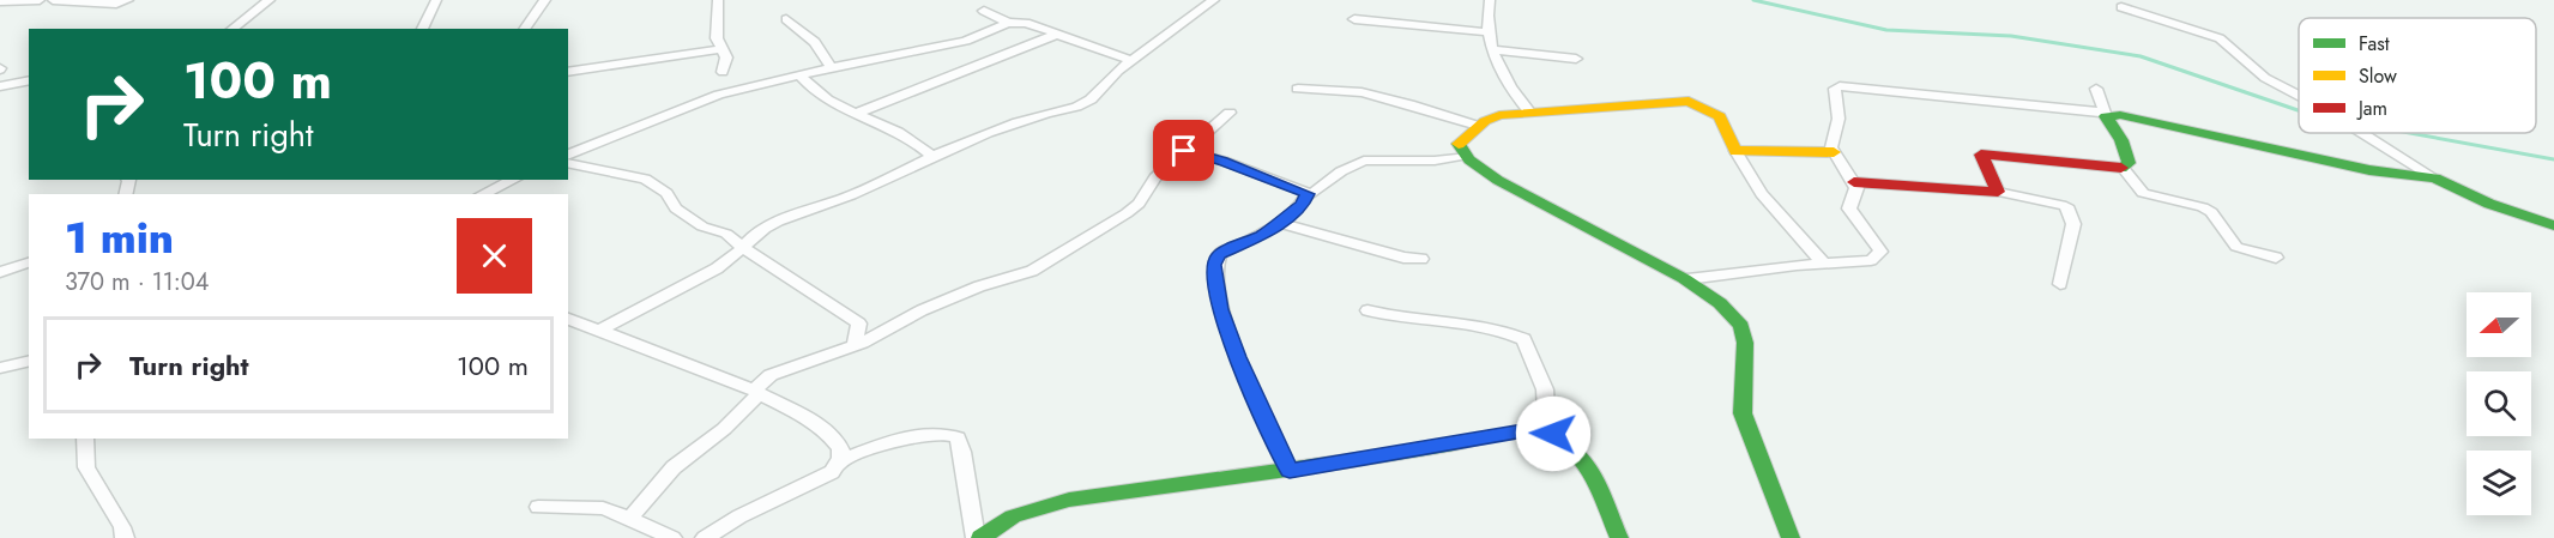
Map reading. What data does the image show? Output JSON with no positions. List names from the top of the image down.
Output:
{
  "legend": ["Fast", "Slow", "Jam"],
  "north": "left",
  "page": {
    "turn": ["100 m", "Turn right"],
    "heading": ["1 min", "370 m · 11:04"],
    "list": [
      {
        "name": "Turn right",
        "value": "100 m"
      }
    ]
  }
}
